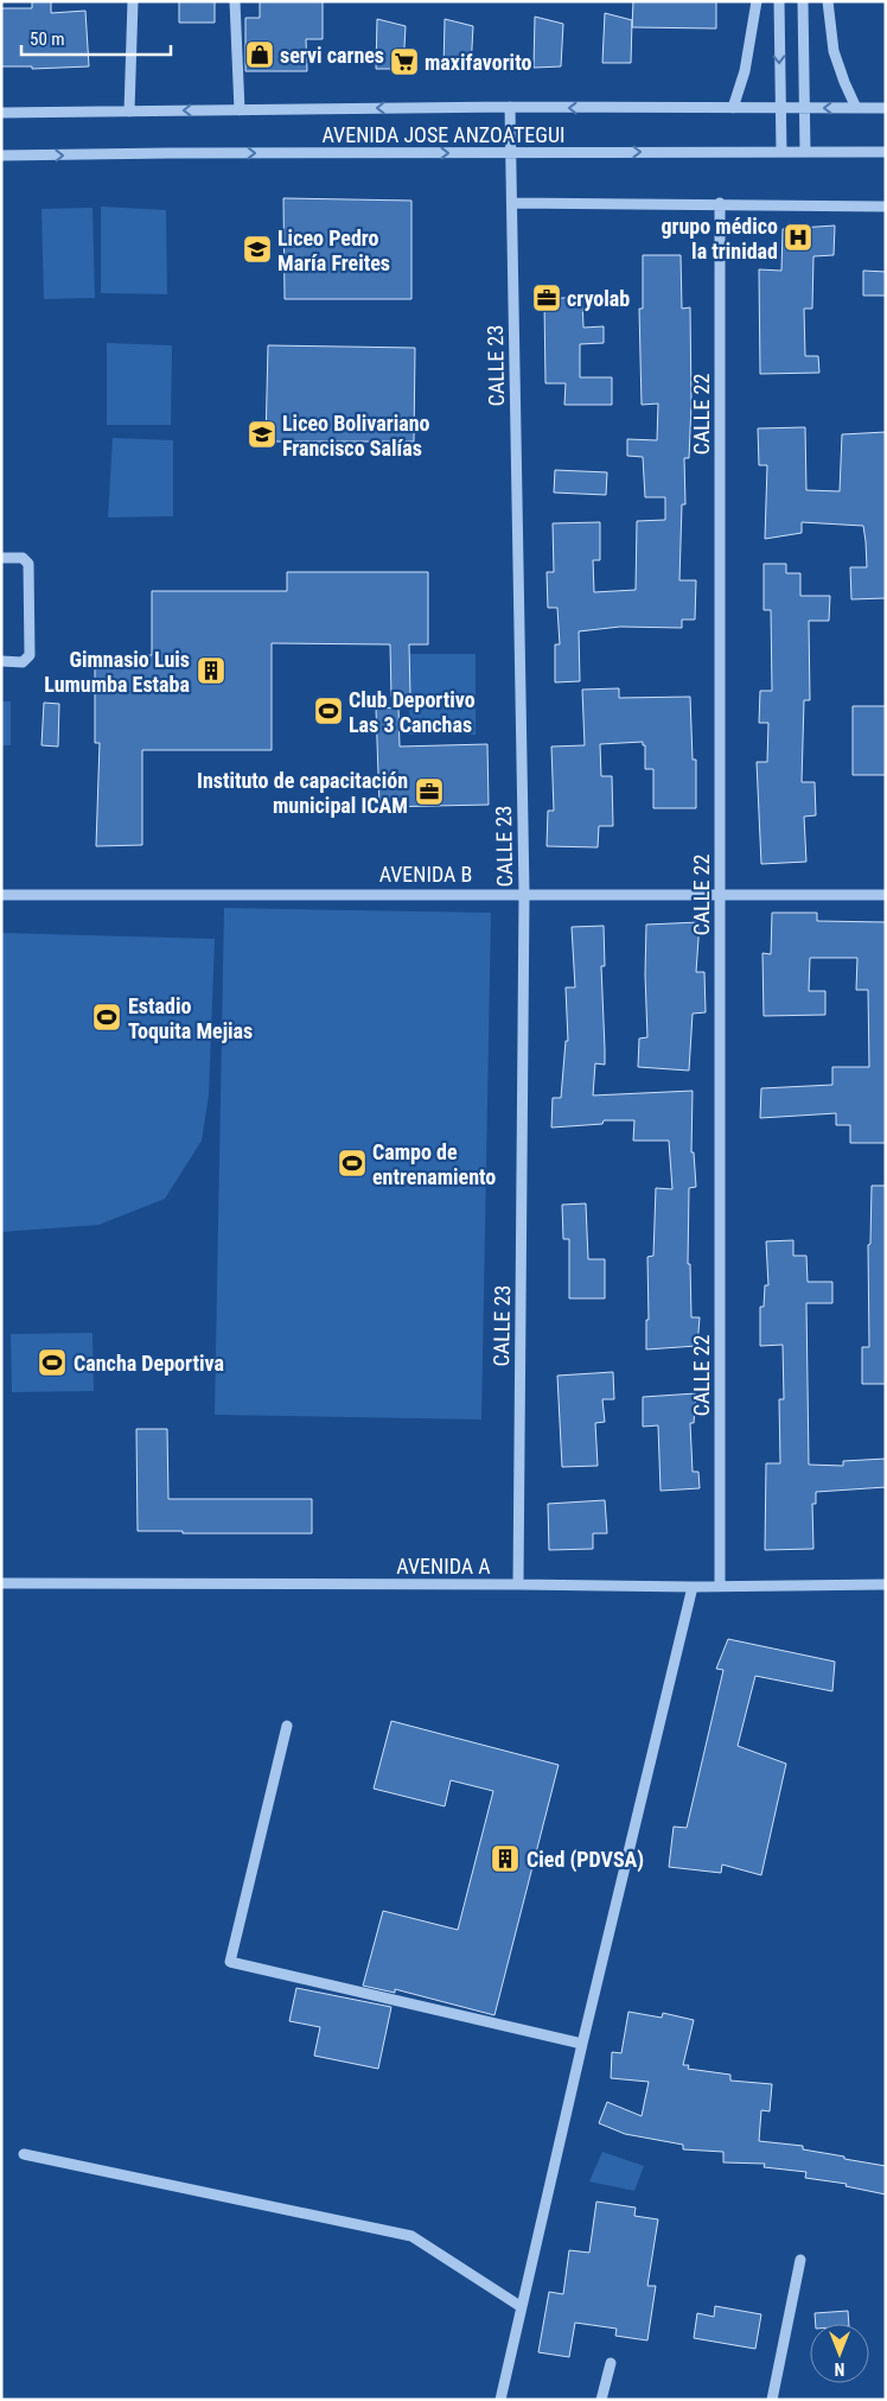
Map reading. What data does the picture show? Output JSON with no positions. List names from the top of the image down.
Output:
{
  "streets": {
    "street": [
      "AVENIDA JOSE ANZOATEGUI",
      "CALLE 23",
      "CALLE 22",
      "AVENIDA B",
      "AVENIDA A"
    ]
  },
  "crossings": [
    ["AVENIDA JOSE ANZOATEGUI", "CALLE 23"],
    ["CALLE 23", "AVENIDA B"],
    ["CALLE 23", "AVENIDA A"],
    ["CALLE 22", "AVENIDA B"],
    ["CALLE 22", "AVENIDA A"]
  ],
  "places": {
    "shop": ["servi carnes"],
    "supermarket": ["maxifavorito"],
    "hospital": ["grupo médico la trinidad"],
    "school or university": ["Liceo Pedro María Freites", "Liceo Bolivariano Francisco Salías"],
    "office": ["cryolab", "Instituto de capacitación municipal ICAM"],
    "building": ["Gimnasio Luis Lumumba Estaba", "Cied (PDVSA)"],
    "sports": [
      "Club Deportivo Las 3 Canchas",
      "Estadio Toquita Mejias",
      "Campo de entrenamiento",
      "Cancha Deportiva"
    ]
  },
  "scale_bar": "50 m",
  "north": "bottom"
}
